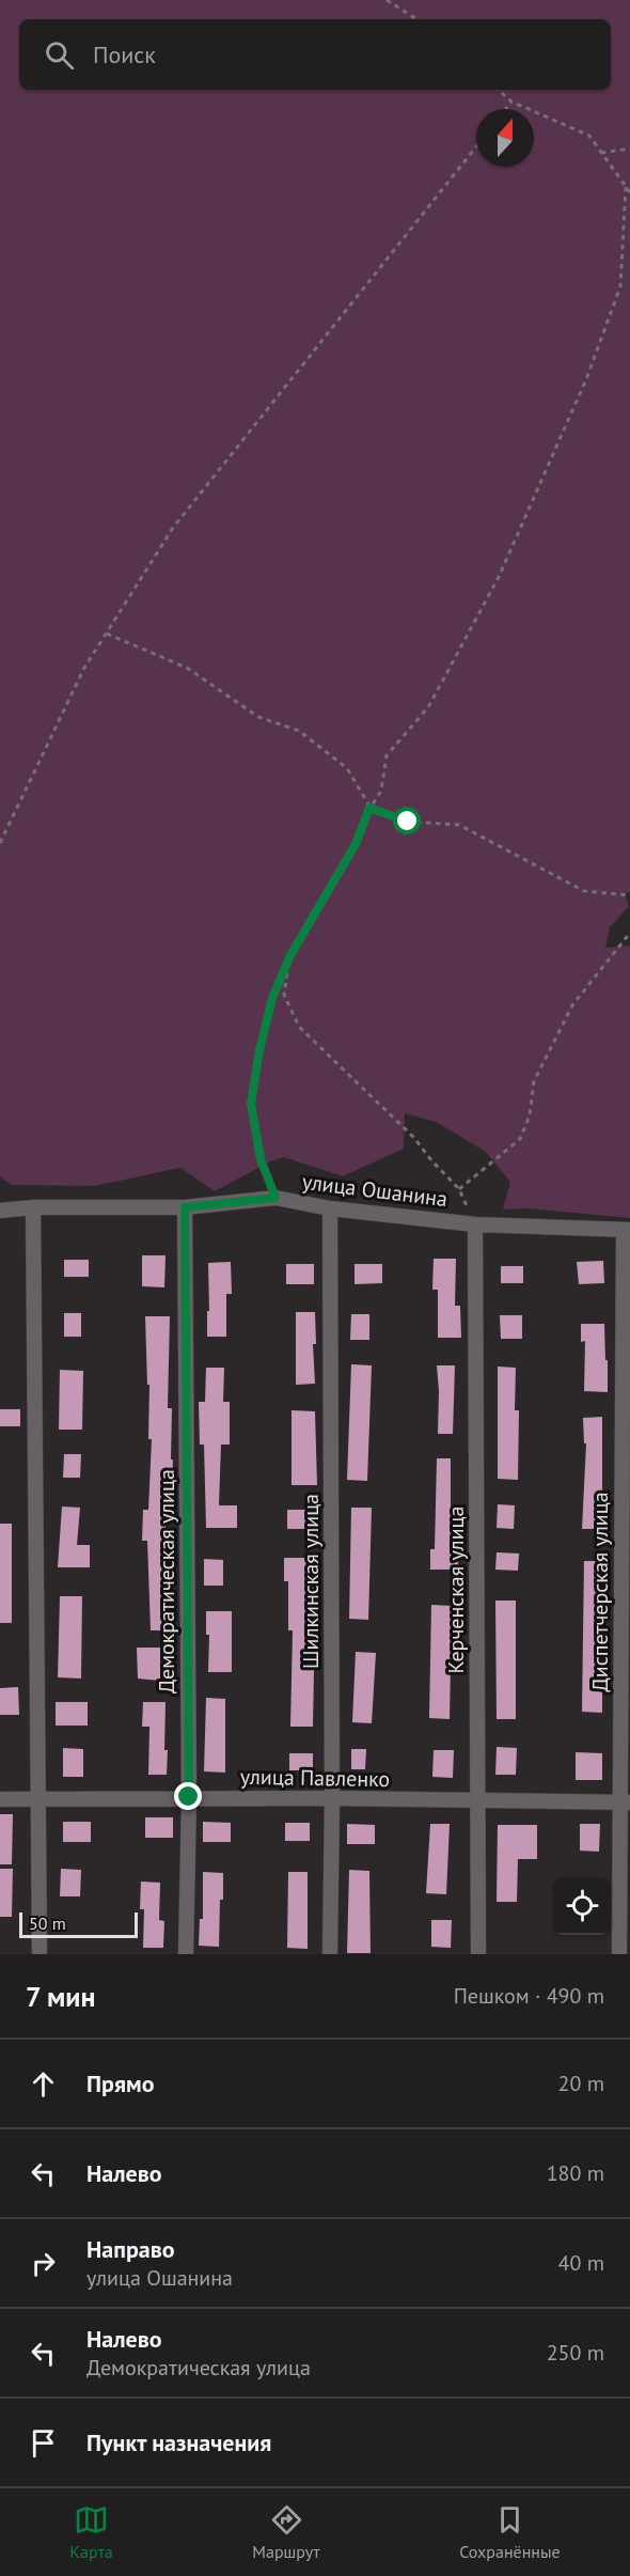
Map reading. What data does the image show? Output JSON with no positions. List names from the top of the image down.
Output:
{
  "streets": {
    "street": [
      "улица Ошанина",
      "Демократическая улица",
      "Шилкинская улица",
      "Керченская улица",
      "Диспетчерская улица",
      "улица Павленко"
    ]
  },
  "crossings": [
    ["улица Ошанина", "Демократическая улица"],
    ["улица Ошанина", "Шилкинская улица"],
    ["улица Ошанина", "Керченская улица"],
    ["улица Ошанина", "Диспетчерская улица"],
    ["Демократическая улица", "улица Павленко"],
    ["Шилкинская улица", "улица Павленко"],
    ["Керченская улица", "улица Павленко"],
    ["Диспетчерская улица", "улица Павленко"]
  ],
  "scale_bar": "50 m",
  "north": "top",
  "page": {
    "search": "Поиск",
    "scale": "50 m",
    "heading": ["7 мин", "Пешком · 490 m"],
    "list": [
      ["Прямо", "20 m"],
      ["Налево", "180 m"],
      ["Направо", "улица Ошанина", "40 m"],
      ["Налево", "Демократическая улица", "250 m"],
      "Пункт назначения"
    ],
    "nav": ["Карта", "Маршрут", "Сохранённые"]
  }
}
